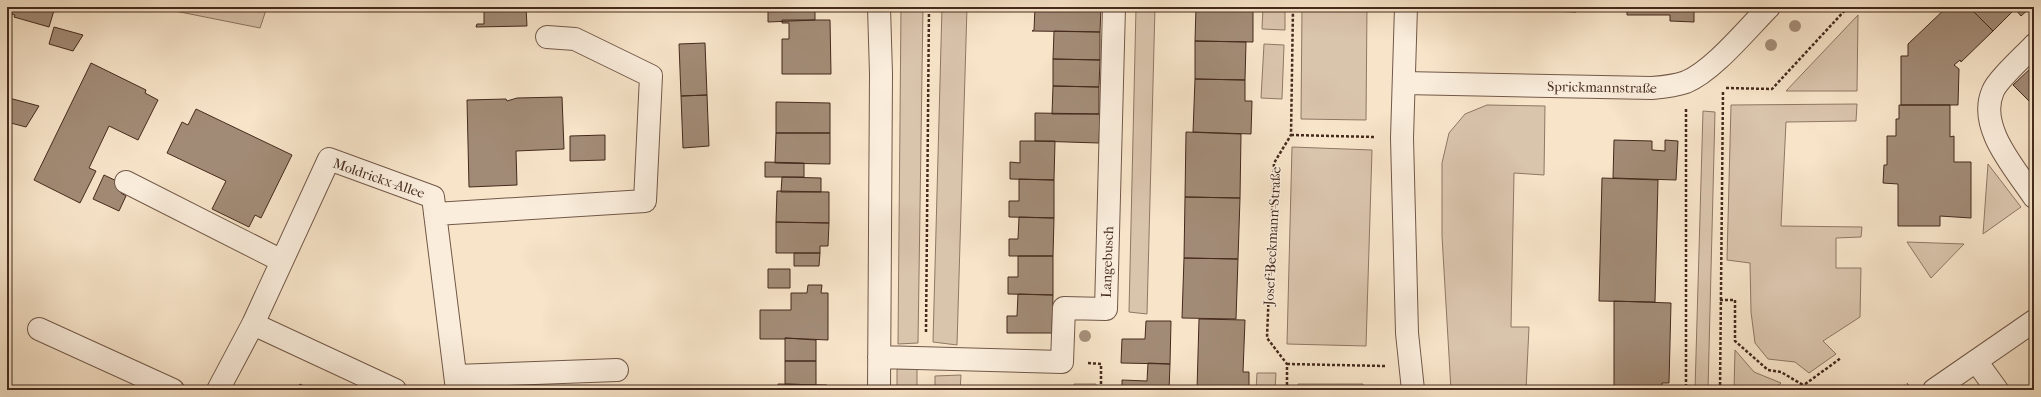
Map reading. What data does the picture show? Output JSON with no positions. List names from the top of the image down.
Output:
{
  "streets": {
    "street": ["Sprickmannstraße", "Moldrickx-Allee", "Langebusch"],
    "path": ["Josef-Beckmann-Straße"]
  }
}
